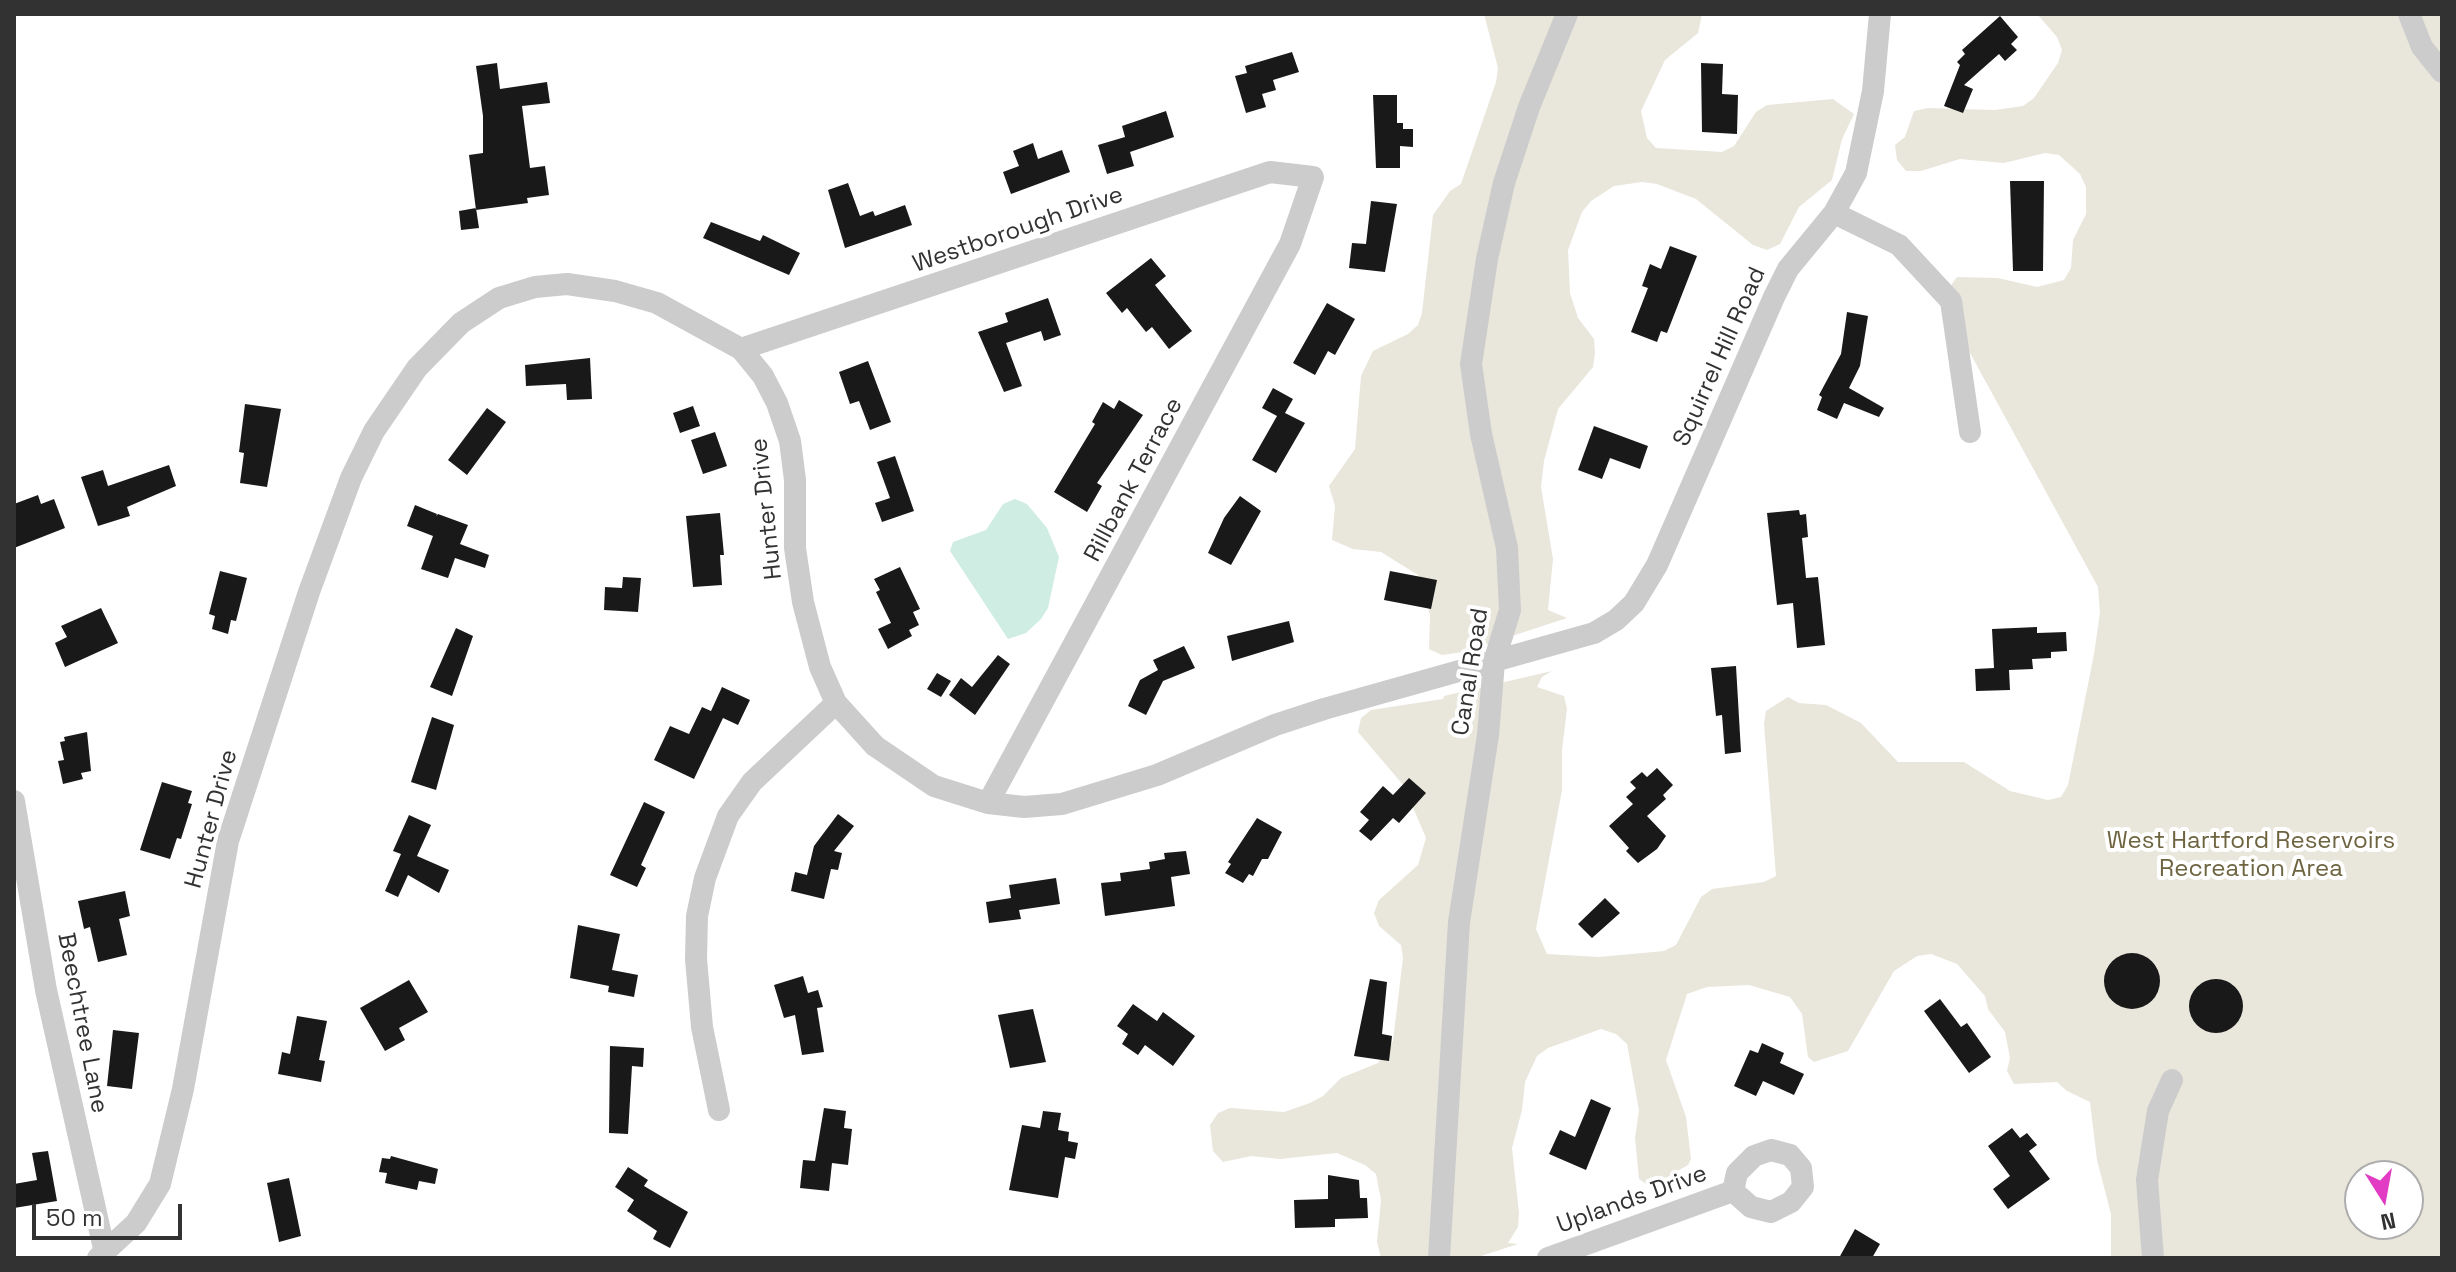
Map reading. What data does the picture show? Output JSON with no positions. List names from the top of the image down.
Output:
{
  "streets": {
    "street": [
      "Westborough Drive",
      "Squirrel Hill Road",
      "Rillbank Terrace",
      "Hunter Drive",
      "Canal Road",
      "Beechtree Lane",
      "Uplands Drive"
    ]
  },
  "crossings": [
    ["Westborough Drive", "Rillbank Terrace"],
    ["Westborough Drive", "Hunter Drive"],
    ["Squirrel Hill Road", "Hunter Drive"],
    ["Squirrel Hill Road", "Canal Road"],
    ["Rillbank Terrace", "Hunter Drive"],
    ["Hunter Drive", "Canal Road"],
    ["Hunter Drive", "Beechtree Lane"]
  ],
  "parks": ["West Hartford Reservoirs Recreation Area"],
  "scale_bar": "50 m",
  "north": "bottom"
}
